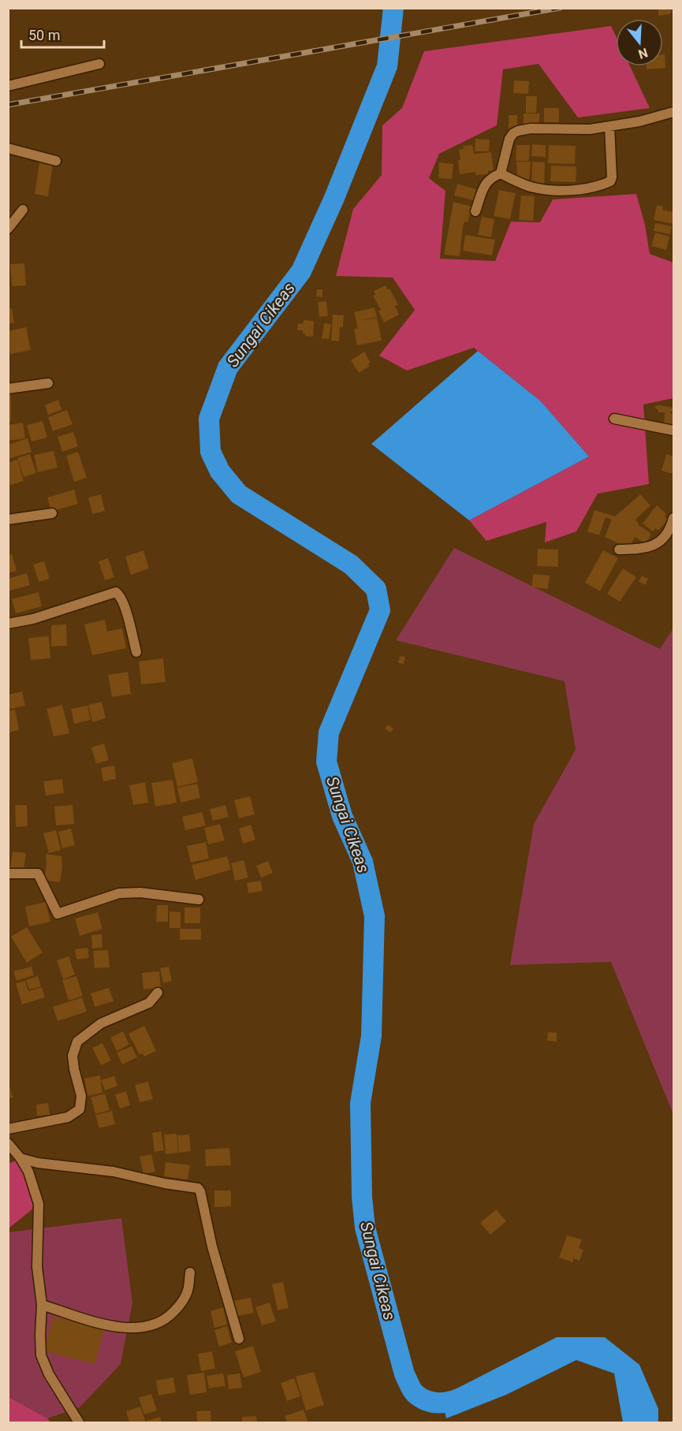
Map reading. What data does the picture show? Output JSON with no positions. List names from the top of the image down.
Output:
{
  "water": ["Sungai Cikeas"],
  "scale_bar": "50 m",
  "north": "bottom"
}
